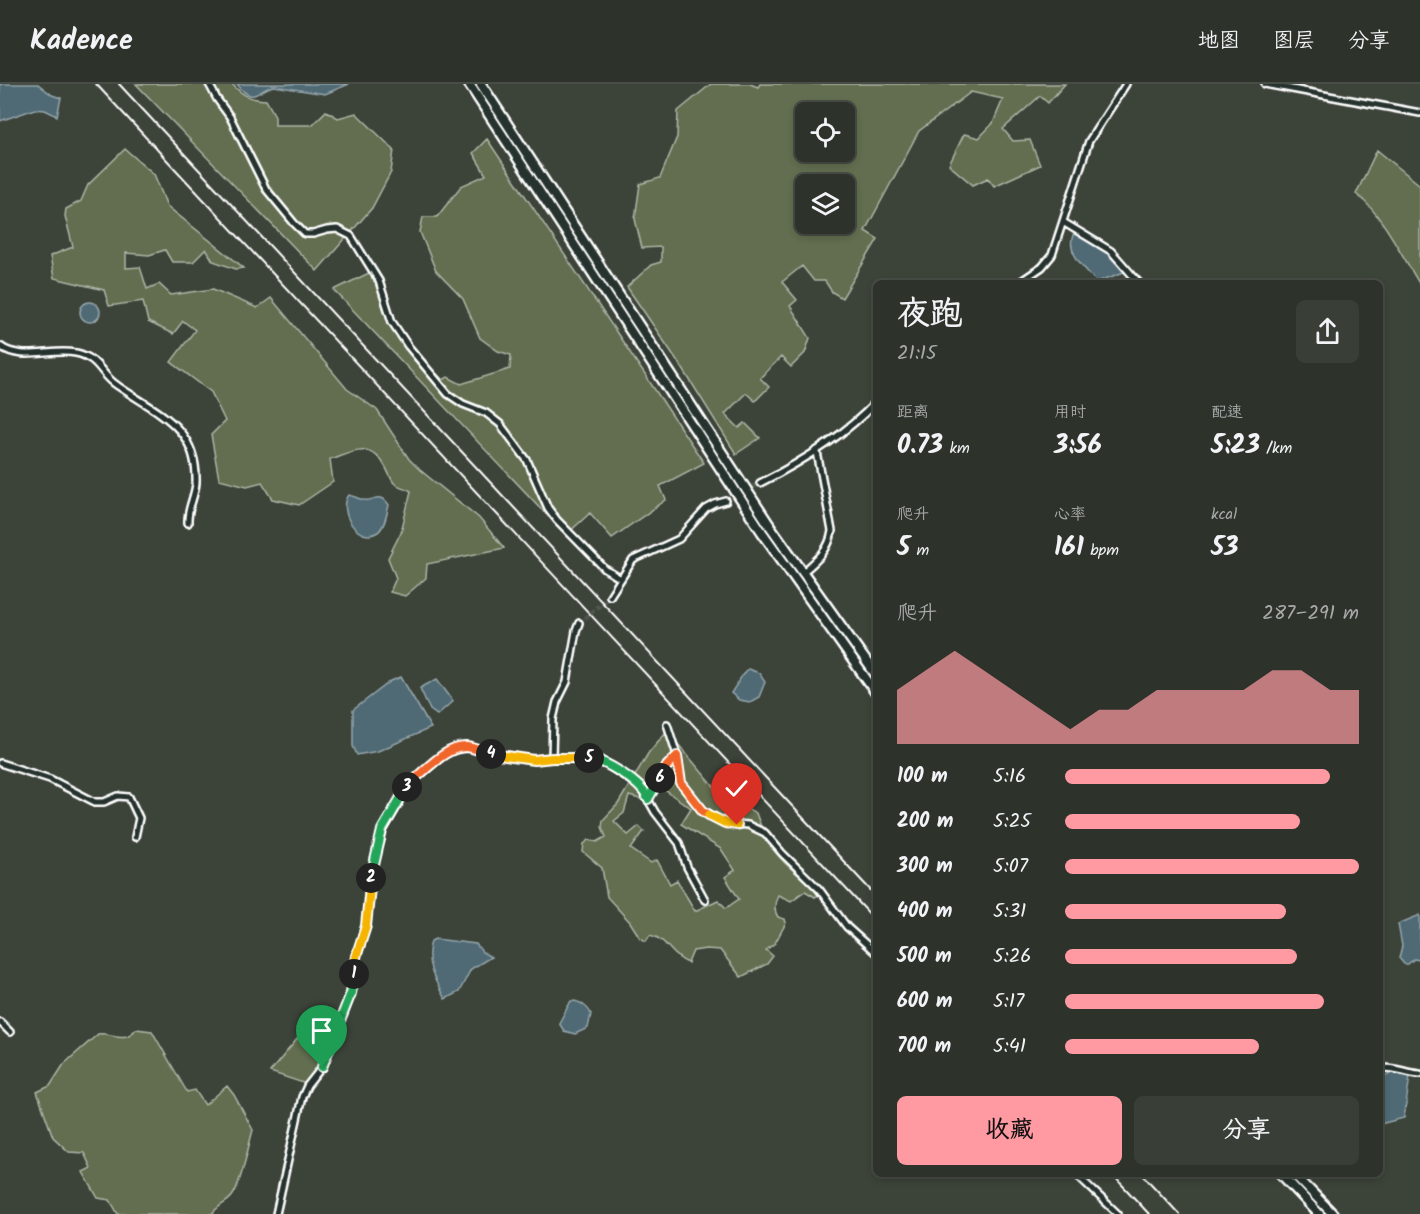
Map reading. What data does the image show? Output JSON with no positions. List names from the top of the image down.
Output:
{
  "page": {
    "header": "Kadence",
    "nav": ["地图", "图层", "分享"],
    "heading": ["夜跑", "21:15"],
    "stats": [
      ["距离", "0.73 km"],
      ["用时", "3:56"],
      ["配速", "5:23 /km"],
      ["爬升", "5 m"],
      ["心率", "161 bpm"],
      ["kcal", "53"]
    ],
    "chart": ["爬升", "287–291 m"],
    "pins": [
      "4",
      "5",
      "6",
      "3",
      "2",
      "1"
    ],
    "list": [
      {
        "name": "100 m",
        "note": "5:16"
      },
      {
        "name": "200 m",
        "note": "5:25"
      },
      {
        "name": "300 m",
        "note": "5:07"
      },
      {
        "name": "400 m",
        "note": "5:31"
      },
      {
        "name": "500 m",
        "note": "5:26"
      },
      {
        "name": "600 m",
        "note": "5:17"
      },
      {
        "name": "700 m",
        "note": "5:41"
      }
    ],
    "buttons": ["收藏", "分享"]
  }
}
